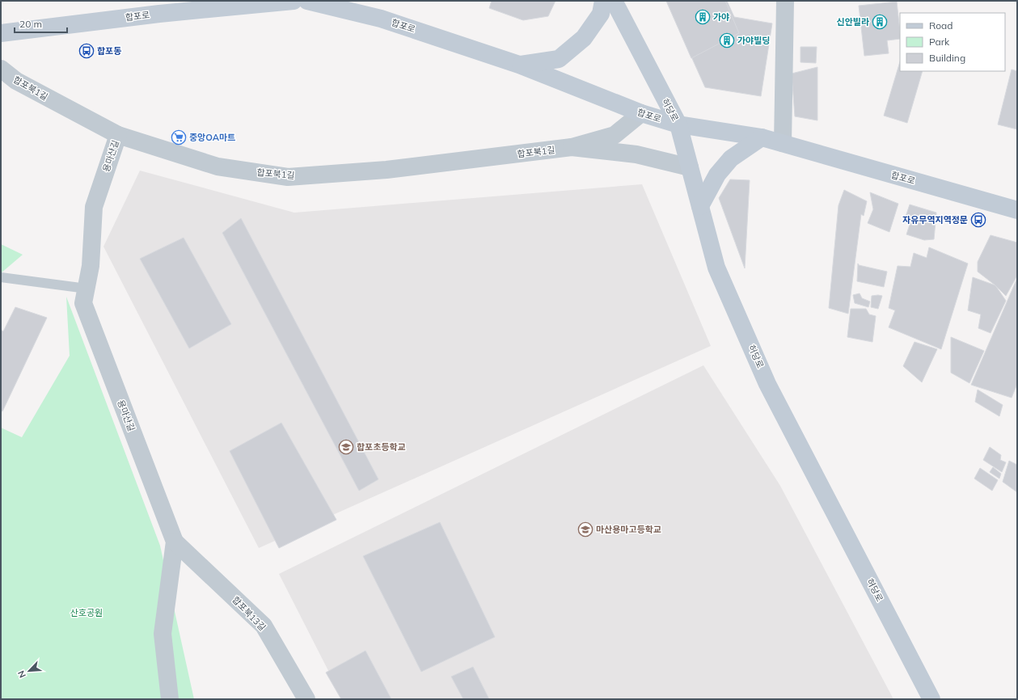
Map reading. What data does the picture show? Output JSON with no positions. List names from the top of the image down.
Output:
{
  "streets": {
    "main road": ["합포로", "허당로"],
    "street": ["합포북1길", "용마산길", "합포북13길"]
  },
  "crossings": [
    ["합포로", "허당로"],
    ["합포북1길", "용마산길"],
    ["용마산길", "합포북13길"]
  ],
  "parks": ["산호공원"],
  "places": {
    "building": ["가야", "신안빌라", "가야빌딩"],
    "bus stop": ["합포동", "자유무역지역정문"],
    "supermarket": ["중앙OA마트"],
    "school or university": ["합포초등학교", "마산용마고등학교"]
  },
  "legend": ["Road", "Park", "Building"],
  "scale_bar": "20 m",
  "north": "bottom left"
}
